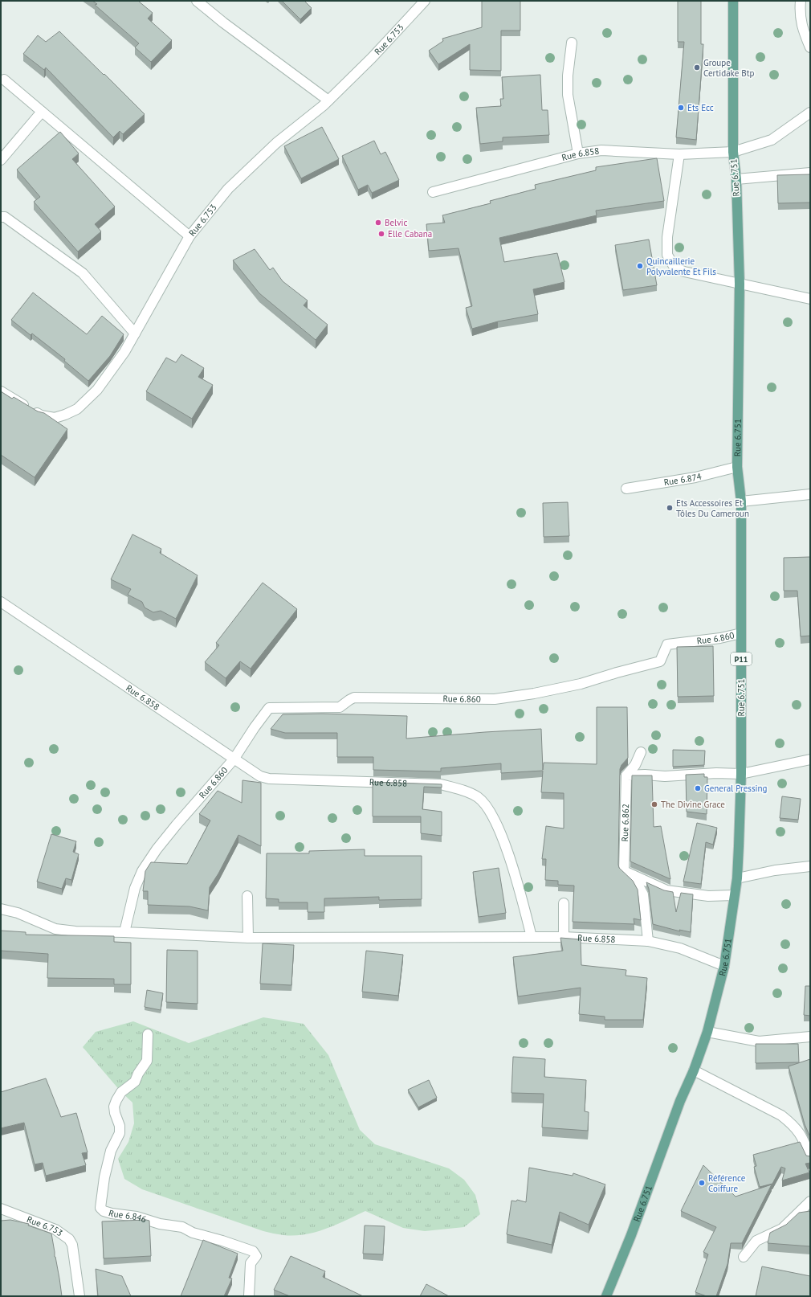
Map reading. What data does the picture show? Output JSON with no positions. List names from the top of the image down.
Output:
{
  "streets": {
    "main road": ["Rue 6.751", "P11"],
    "street": [
      "Rue 6.753",
      "Rue 6.858",
      "Rue 6.874",
      "Rue 6.860",
      "Rue 6.862",
      "Rue 6.846"
    ]
  },
  "crossings": [
    ["Rue 6.858", "Rue 6.751"],
    ["Rue 6.858", "Rue 6.860"],
    ["Rue 6.751", "Rue 6.874"],
    ["Rue 6.751", "Rue 6.860"]
  ],
  "places": [
    "Groupe Certidake Btp",
    "Ets Ecc",
    "Belvic",
    "Elle Cabana",
    "Quincaillerie Polyvalente Et Fils",
    "Ets Accessoires Et Tôles Du Cameroun",
    "General Pressing",
    "The Divine Grace",
    "Référence Coiffure"
  ]
}
